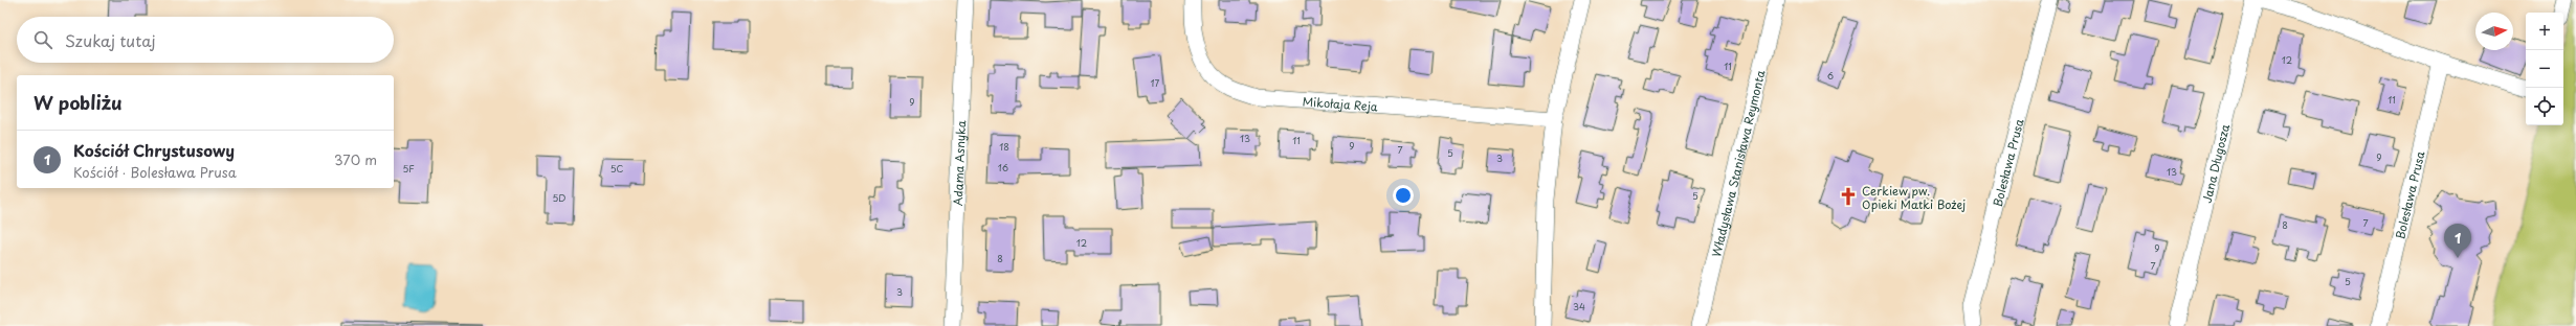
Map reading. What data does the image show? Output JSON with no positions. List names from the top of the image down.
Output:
{
  "streets": {
    "street": [
      "Mikołaja Reja",
      "Adama Asnyka",
      "Władysława Stanisława Reymonta",
      "Bolesława Prusa",
      "Jana Długosza"
    ]
  },
  "places": {
    "church": ["Cerkiew pw. Opieki Matki Bożej"]
  },
  "house_numbers": [
    "12",
    "11",
    "6",
    "17",
    "11",
    "9",
    "13",
    "11",
    "9",
    "18",
    "7",
    "5",
    "9",
    "3",
    "16",
    "5F",
    "5C",
    "13",
    "5",
    "5D",
    "7",
    "8",
    "12",
    "9",
    "8",
    "7",
    "5",
    "3",
    "34"
  ],
  "north": "right",
  "page": {
    "map_buttons": ["+", "−"],
    "search": "Szukaj tutaj",
    "heading": "W pobliżu",
    "list": [
      {
        "mark": "1",
        "name": "Kościół Chrystusowy",
        "note": "Kościół · Bolesława Prusa",
        "value": "370 m"
      }
    ],
    "pins": "1"
  }
}
